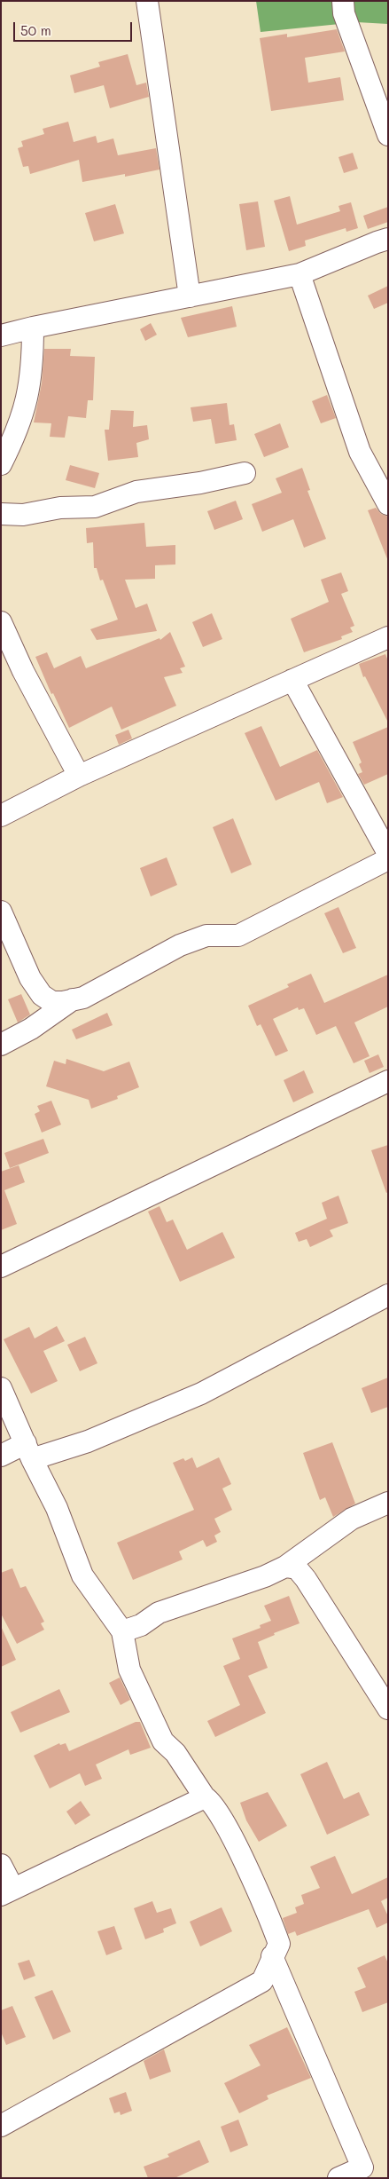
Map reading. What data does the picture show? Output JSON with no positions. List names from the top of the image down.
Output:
{
  "scale_bar": "50 m"
}
